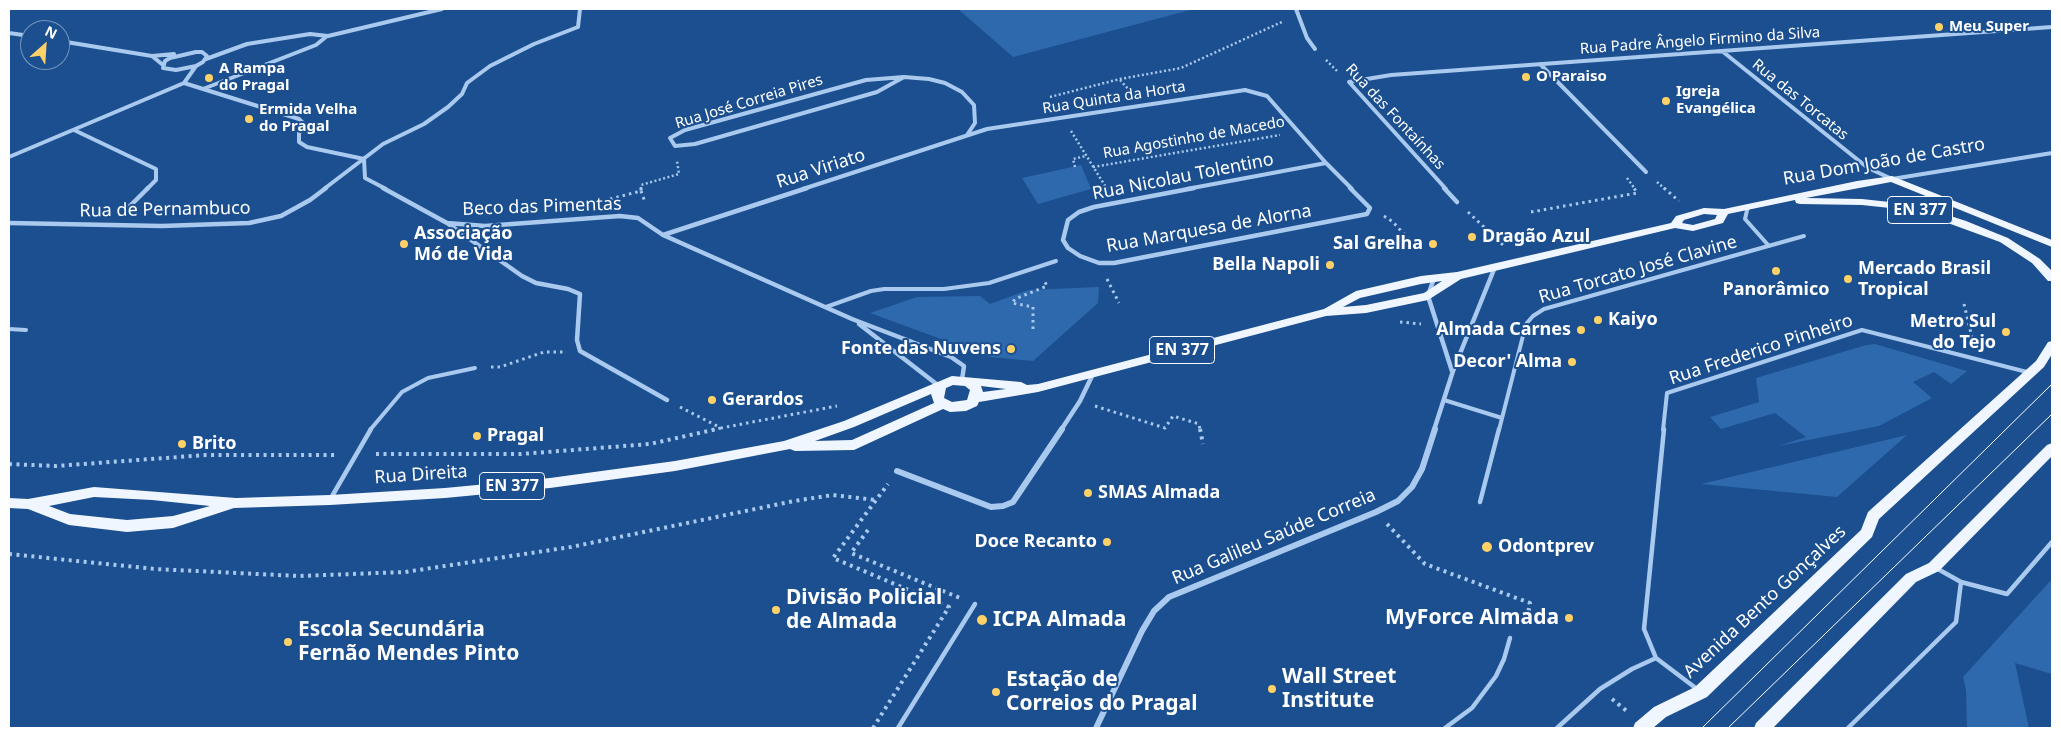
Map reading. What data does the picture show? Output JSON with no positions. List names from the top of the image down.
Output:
{
  "streets": {
    "main road": [
      "Rua Dom João de Castro",
      "EN 377",
      "Rua Direita",
      "Avenida Bento Gonçalves"
    ],
    "street": [
      "Rua Padre Ângelo Firmino da Silva",
      "Rua Quinta da Horta",
      "Rua das Torcatas",
      "Rua José Correia Pires",
      "Rua das Fontaínhas",
      "Rua Viriato",
      "Rua Nicolau Tolentino",
      "Beco das Pimentas",
      "Rua de Pernambuco",
      "Rua Marquesa de Alorna",
      "Rua Galileu Saúde Correia"
    ],
    "lane": ["Rua Torcato José Clavine", "Rua Frederico Pinheiro"],
    "path": ["Rua Agostinho de Macedo"]
  },
  "crossings": [
    ["Rua Padre Ângelo Firmino da Silva", "Rua das Torcatas"],
    ["Rua Padre Ângelo Firmino da Silva", "Rua das Fontaínhas"],
    ["Rua Quinta da Horta", "Rua Agostinho de Macedo"],
    ["Rua Quinta da Horta", "Rua Viriato"],
    ["Rua das Torcatas", "Rua Dom João de Castro"],
    ["Rua das Torcatas", "EN 377"],
    ["Rua José Correia Pires", "Rua Viriato"],
    ["Rua Dom João de Castro", "EN 377"],
    ["Rua Dom João de Castro", "Rua Torcato José Clavine"],
    ["Rua Dom João de Castro", "Rua Galileu Saúde Correia"],
    ["Rua Viriato", "Beco das Pimentas"],
    ["Rua Nicolau Tolentino", "Rua Marquesa de Alorna"],
    ["EN 377", "Rua Direita"],
    ["Rua Frederico Pinheiro", "Avenida Bento Gonçalves"]
  ],
  "places": [
    "Meu Super",
    "O Paraiso",
    "A Rampa do Pragal",
    "Igreja Evangélica",
    "Ermida Velha do Pragal",
    "Dragão Azul",
    "Associação Mó de Vida",
    "Sal Grelha",
    "Bella Napoli",
    "Panorâmico",
    "Mercado Brasil Tropical",
    "Kaiyo",
    "Almada Carnes",
    "Metro Sul do Tejo",
    "Fonte das Nuvens",
    "Decor' Alma",
    "Gerardos",
    "Pragal",
    "Brito",
    "SMAS Almada",
    "Doce Recanto",
    "Odontprev",
    "Divisão Policial de Almada",
    "MyForce Almada",
    "ICPA Almada",
    "Escola Secundária Fernão Mendes Pinto",
    "Wall Street Institute",
    "Estação de Correios do Pragal"
  ],
  "north": "top right"
}
